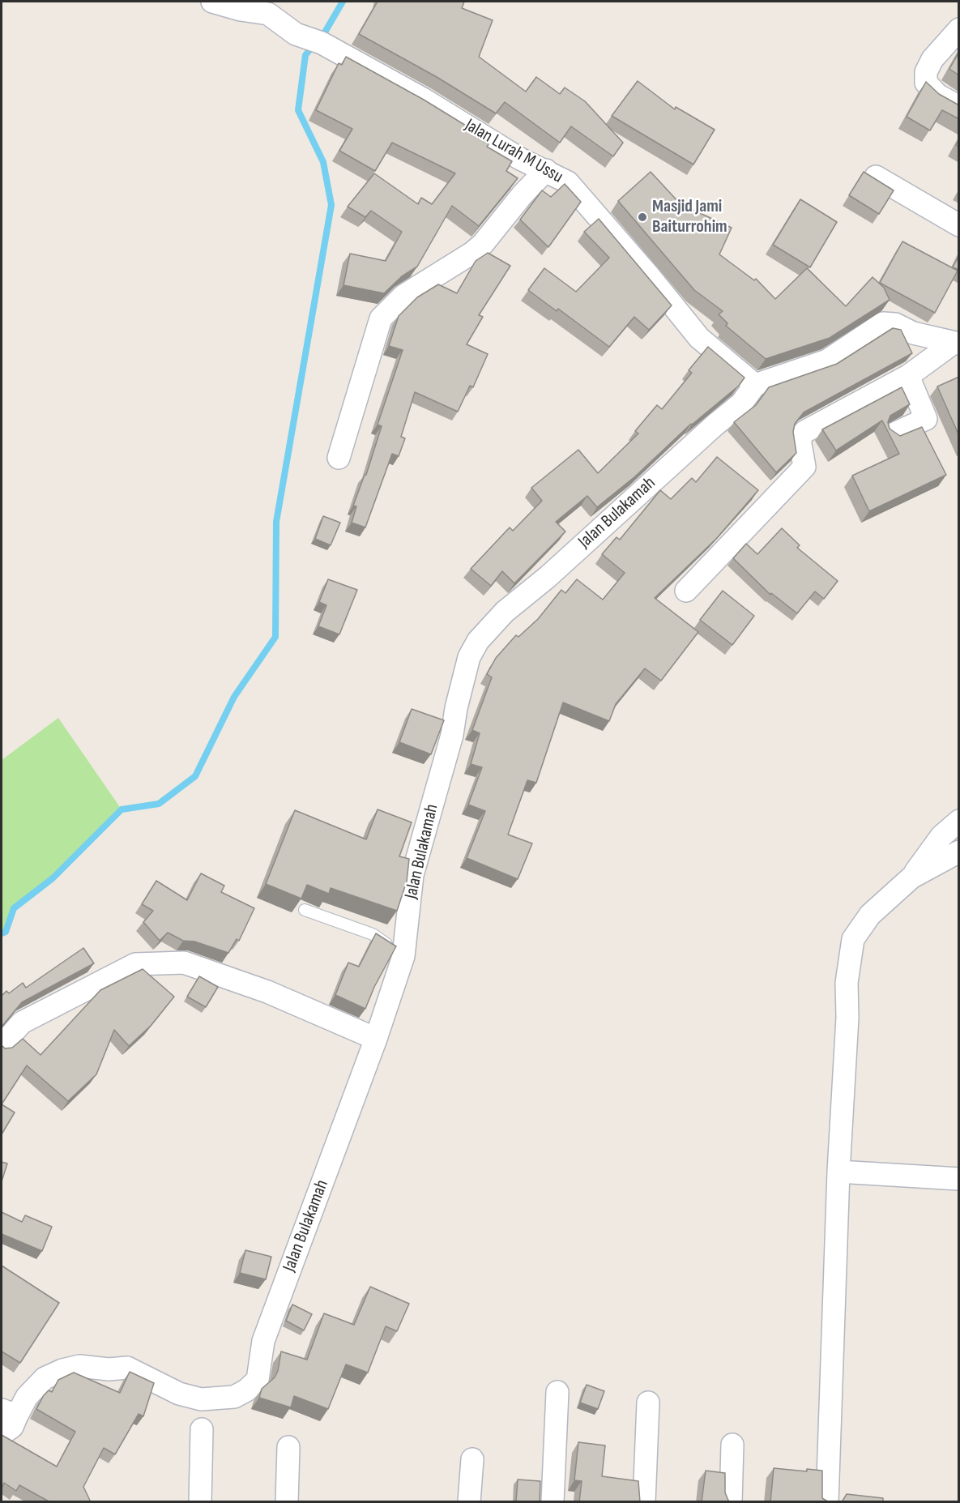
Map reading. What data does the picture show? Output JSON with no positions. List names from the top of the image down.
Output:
{
  "streets": {
    "street": ["Jalan Lurah M Ussu", "Jalan Bulakamah"]
  },
  "crossings": [
    ["Jalan Lurah M Ussu", "Jalan Bulakamah"]
  ],
  "places": ["Masjid Jami Baiturrohim"]
}
